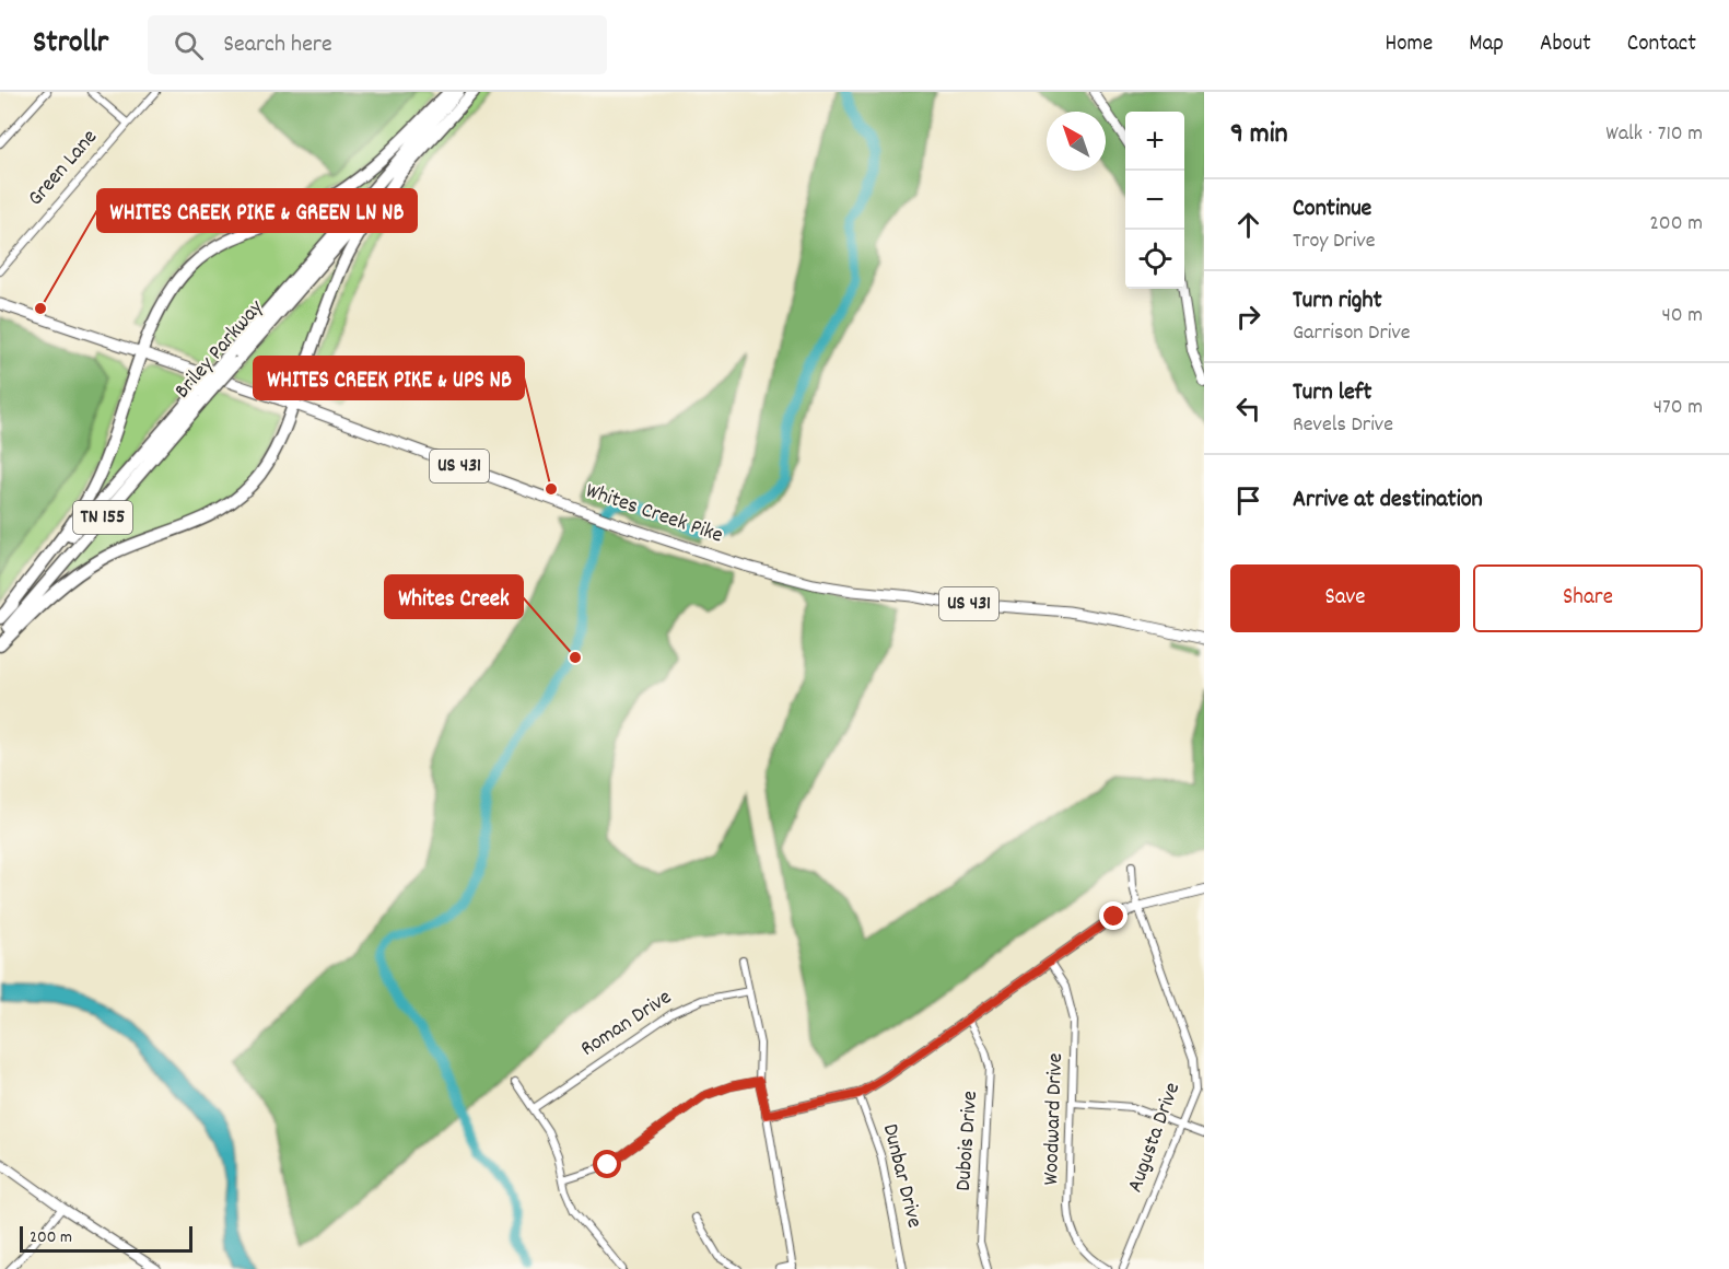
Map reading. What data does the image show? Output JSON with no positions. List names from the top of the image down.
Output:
{
  "streets": {
    "highway": ["Briley Parkway", "TN 155"],
    "main road": ["US 431", "Whites Creek Pike"],
    "street": [
      "Green Lane",
      "Roman Drive",
      "Woodward Drive",
      "Augusta Drive",
      "Dubois Drive",
      "Dunbar Drive"
    ]
  },
  "places": ["WHITES CREEK PIKE & GREEN LN NB", "WHITES CREEK PIKE & UPS NB", "Whites Creek"],
  "scale_bar": "200 m",
  "north": "top left",
  "page": {
    "header": "Strollr",
    "search": "Search here",
    "nav": [
      "Home",
      "Map",
      "About",
      "Contact"
    ],
    "heading": ["9 min", "Walk · 710 m"],
    "map_buttons": ["+", "−"],
    "list": [
      ["Continue", "Troy Drive", "200 m"],
      ["Turn right", "Garrison Drive", "40 m"],
      ["Turn left", "Revels Drive", "470 m"],
      "Arrive at destination"
    ],
    "buttons": ["Save", "Share"],
    "scale": "200 m"
  }
}
